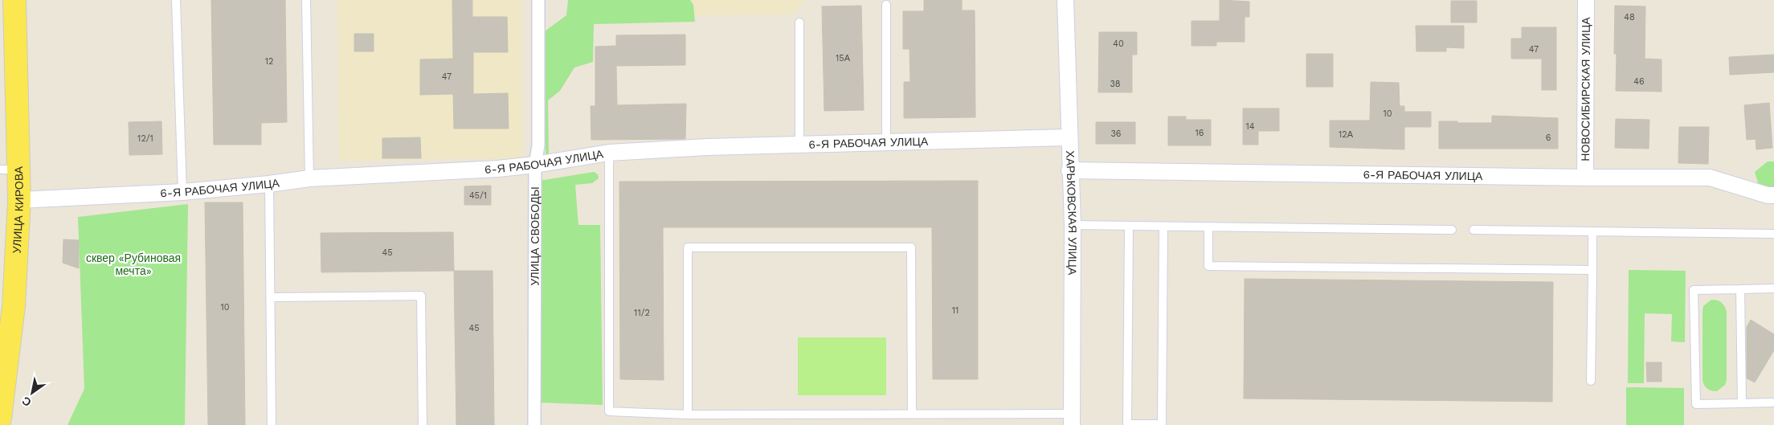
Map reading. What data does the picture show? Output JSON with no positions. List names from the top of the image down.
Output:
{
  "streets": {
    "main road": ["УЛИЦА КИРОВА"],
    "street": [
      "НОВОСИБИРСКАЯ УЛИЦА",
      "6-Я РАБОЧАЯ УЛИЦА",
      "ХАРЬКОВСКАЯ УЛИЦА",
      "УЛИЦА СВОБОДЫ"
    ]
  },
  "crossings": [
    ["НОВОСИБИРСКАЯ УЛИЦА", "6-Я РАБОЧАЯ УЛИЦА"],
    ["6-Я РАБОЧАЯ УЛИЦА", "УЛИЦА КИРОВА"],
    ["6-Я РАБОЧАЯ УЛИЦА", "ХАРЬКОВСКАЯ УЛИЦА"],
    ["6-Я РАБОЧАЯ УЛИЦА", "УЛИЦА СВОБОДЫ"]
  ],
  "parks": ["сквер «Рубиновая мечта»"],
  "house_numbers": [
    "48",
    "40",
    "47",
    "15А",
    "12",
    "47",
    "46",
    "38",
    "10",
    "14",
    "16",
    "36",
    "12А",
    "6",
    "12/1",
    "45/1",
    "45",
    "10",
    "11",
    "11/2",
    "45"
  ],
  "north": "bottom left"
}
